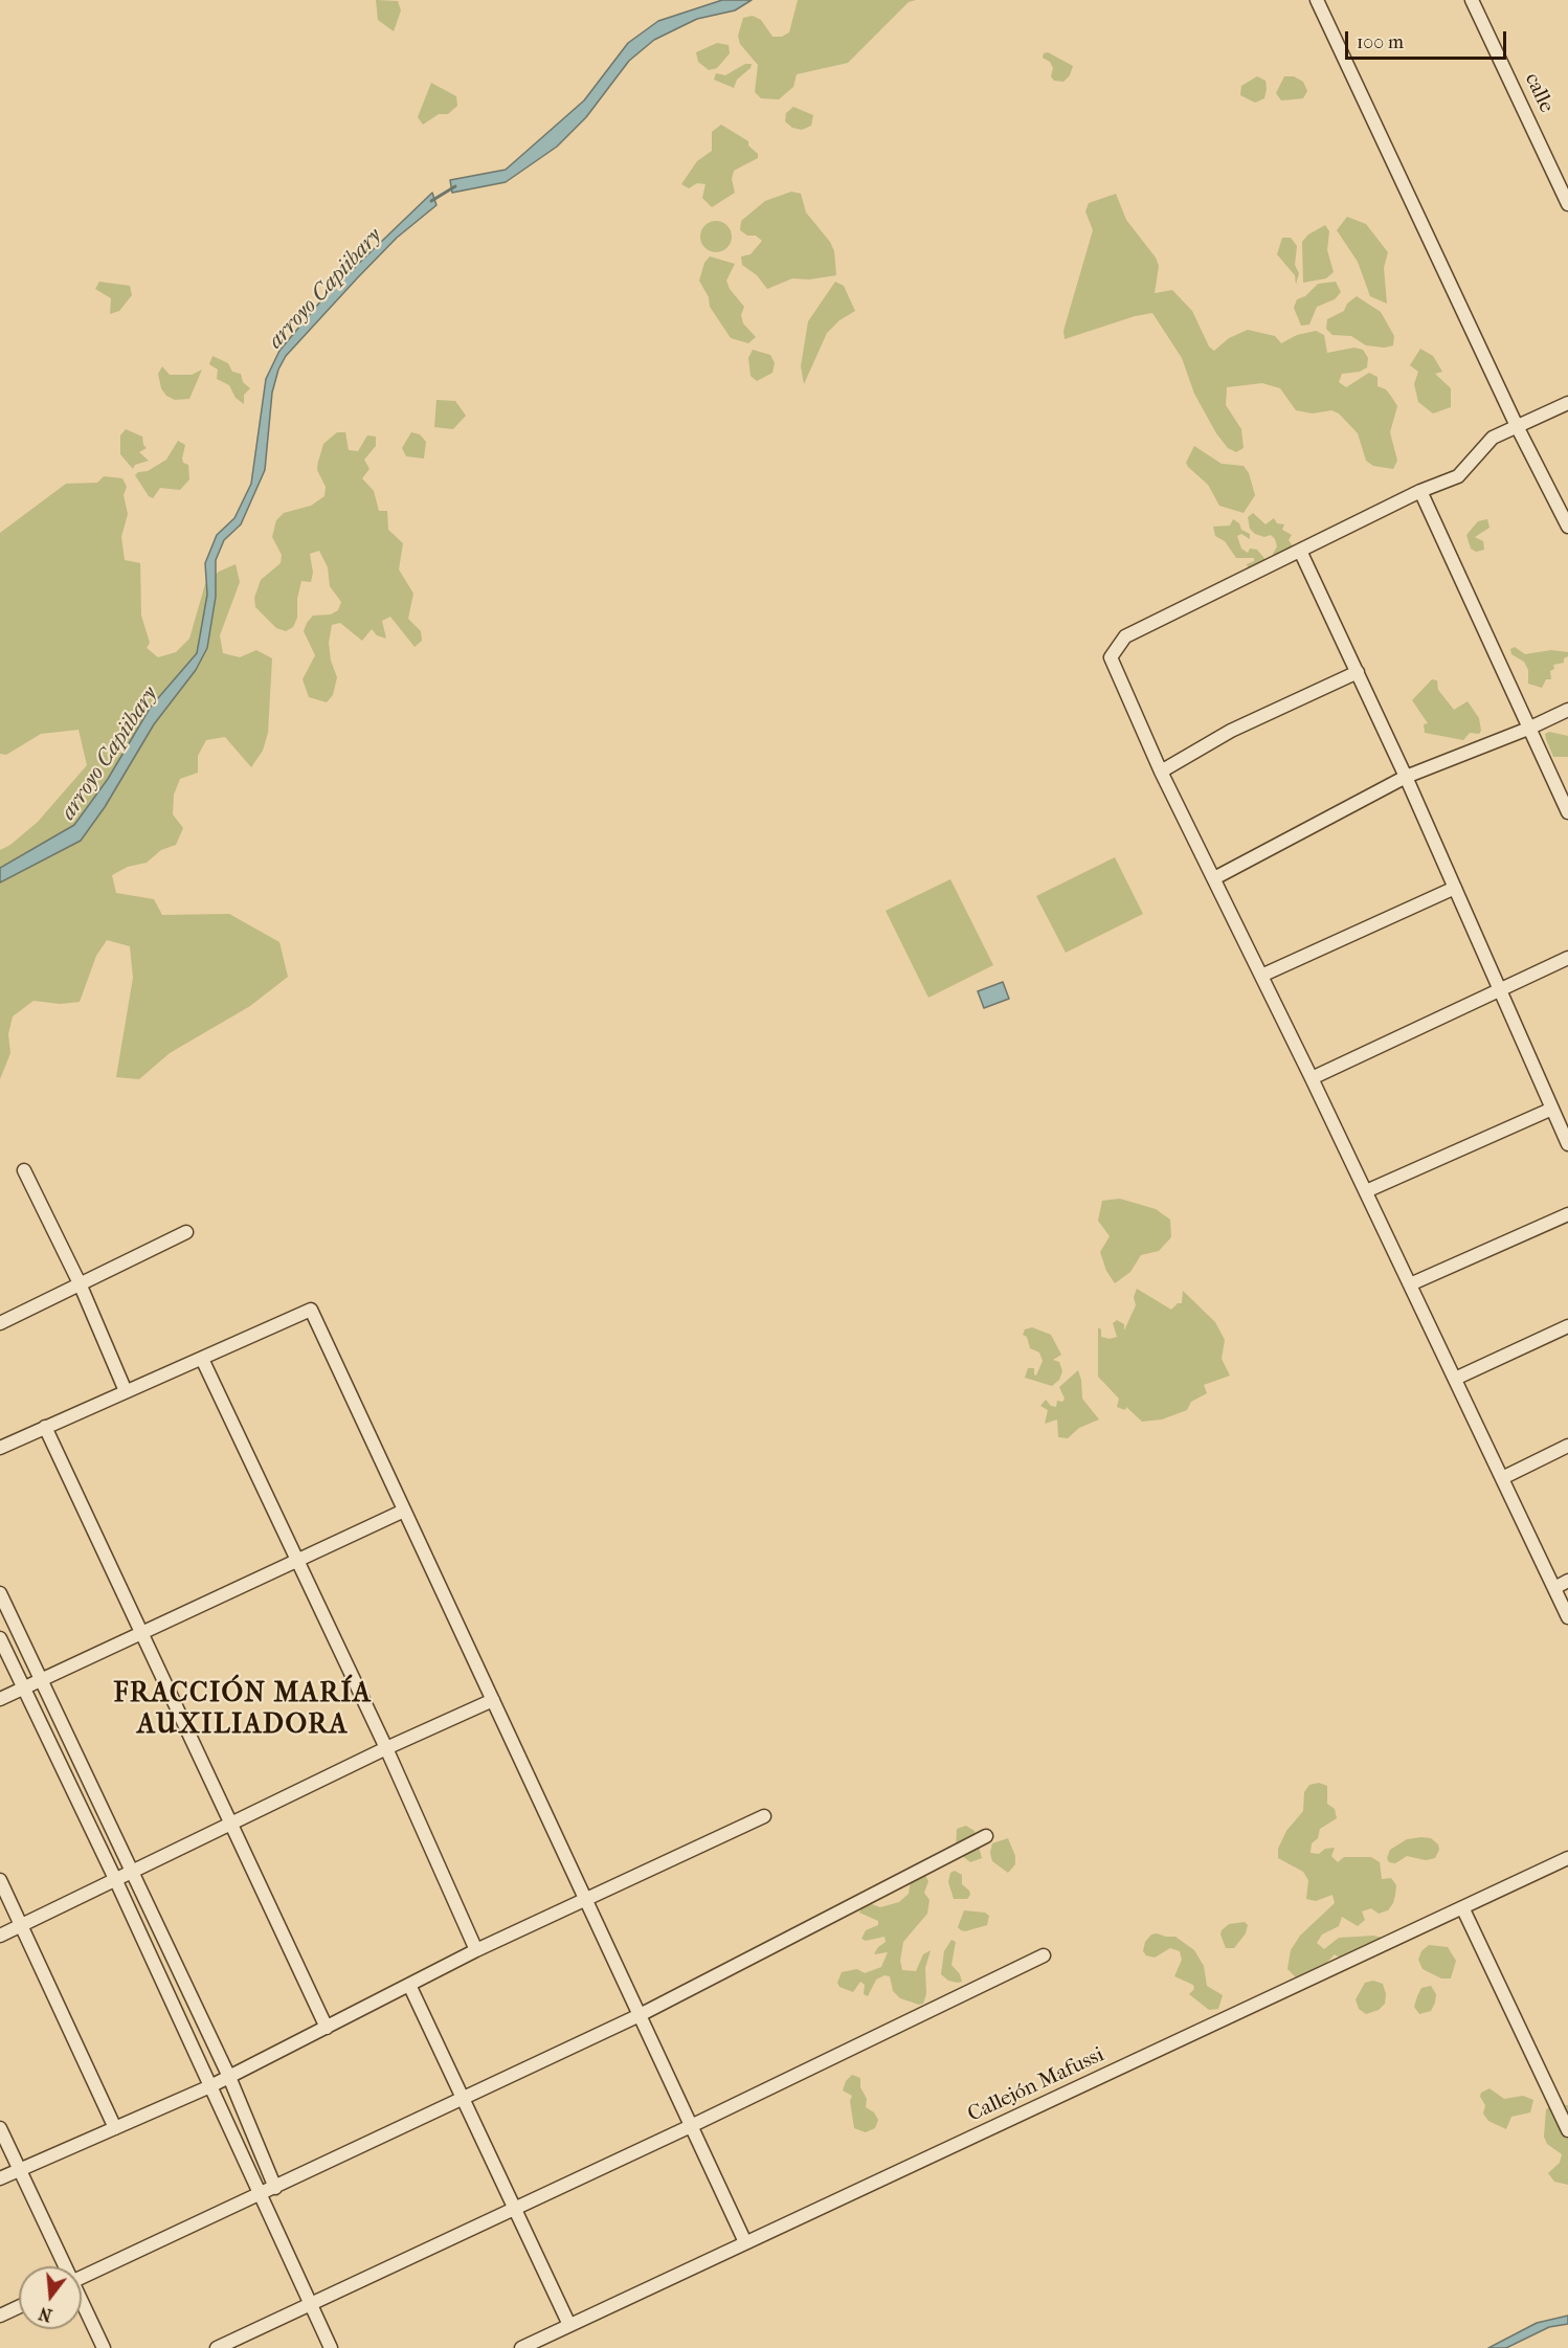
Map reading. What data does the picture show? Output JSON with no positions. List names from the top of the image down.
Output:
{
  "streets": {
    "street": ["calle", "Callejón Mafussi"]
  },
  "districts": ["FRACCIÓN MARÍA AUXILIADORA"],
  "water": ["arroyo Capiibary"],
  "scale_bar": "100 m",
  "north": "bottom"
}
